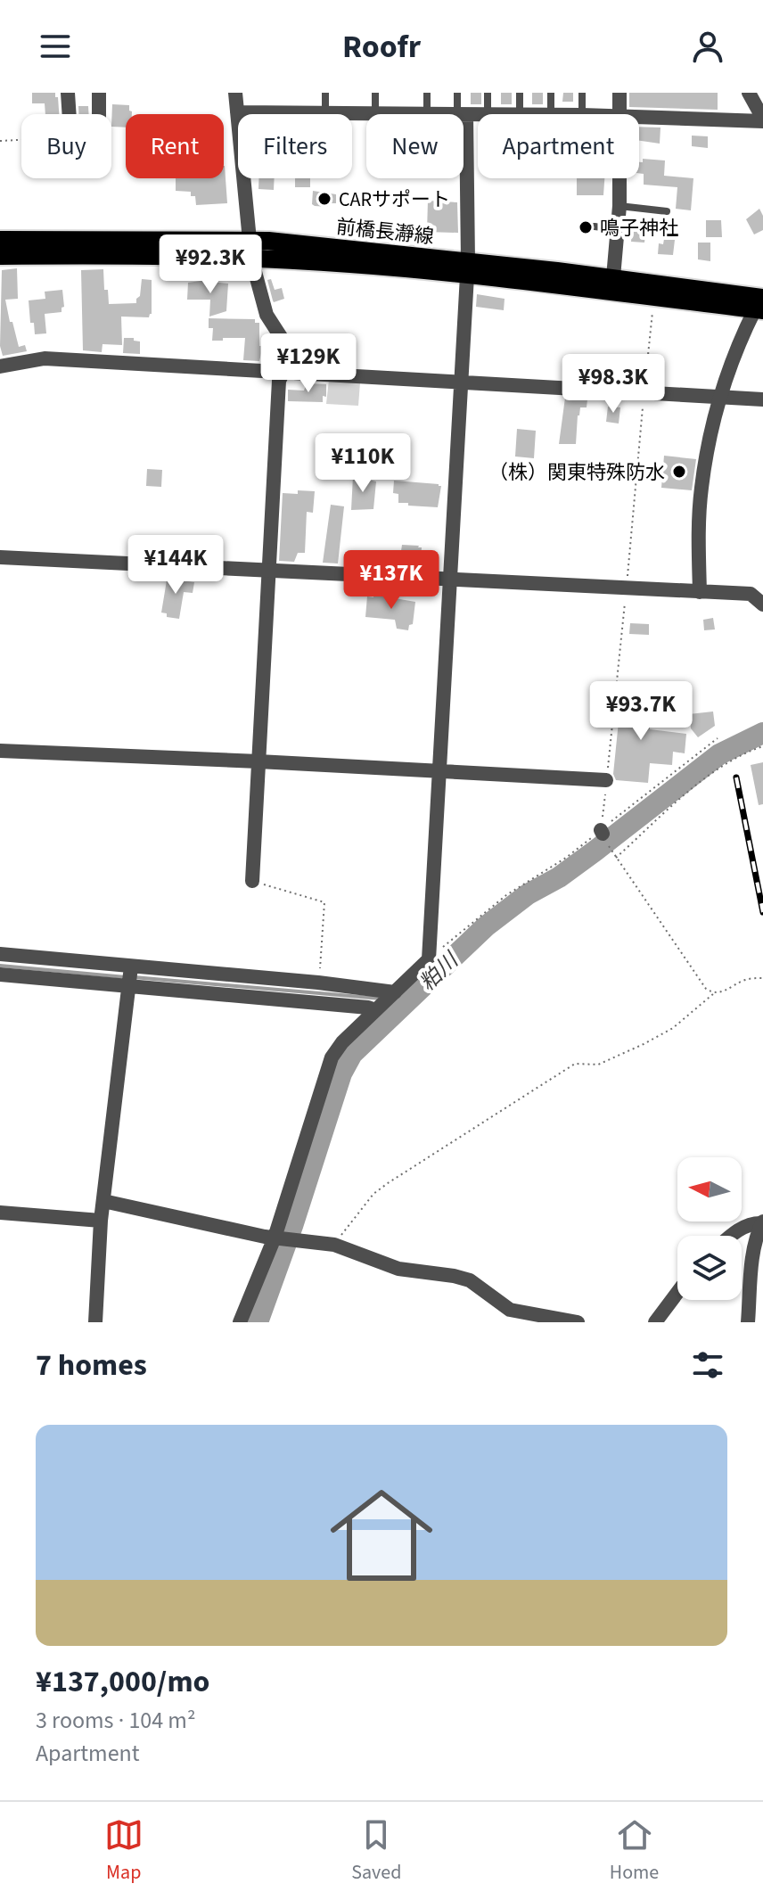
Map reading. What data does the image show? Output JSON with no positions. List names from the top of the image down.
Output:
{
  "streets": {
    "main road": ["前橋長瀞線"]
  },
  "water": ["粕川"],
  "places": ["CARサポート", "鳴子神社", "（株）関東特殊防水"],
  "north": "left",
  "page": {
    "header": "Roofr",
    "chip": [
      "Buy",
      "Rent",
      "Filters",
      "New",
      "Apartment"
    ],
    "price": [
      "¥92.3K",
      "¥129K",
      "¥98.3K",
      "¥110K",
      "¥144K",
      "¥137K",
      "¥93.7K"
    ],
    "heading": "7 homes",
    "list": [
      {
        "name": "¥137,000/mo",
        "note": "3 rooms · 104 m² · Apartment"
      }
    ],
    "tabs": ["Map", "Saved", "Home"]
  }
}
